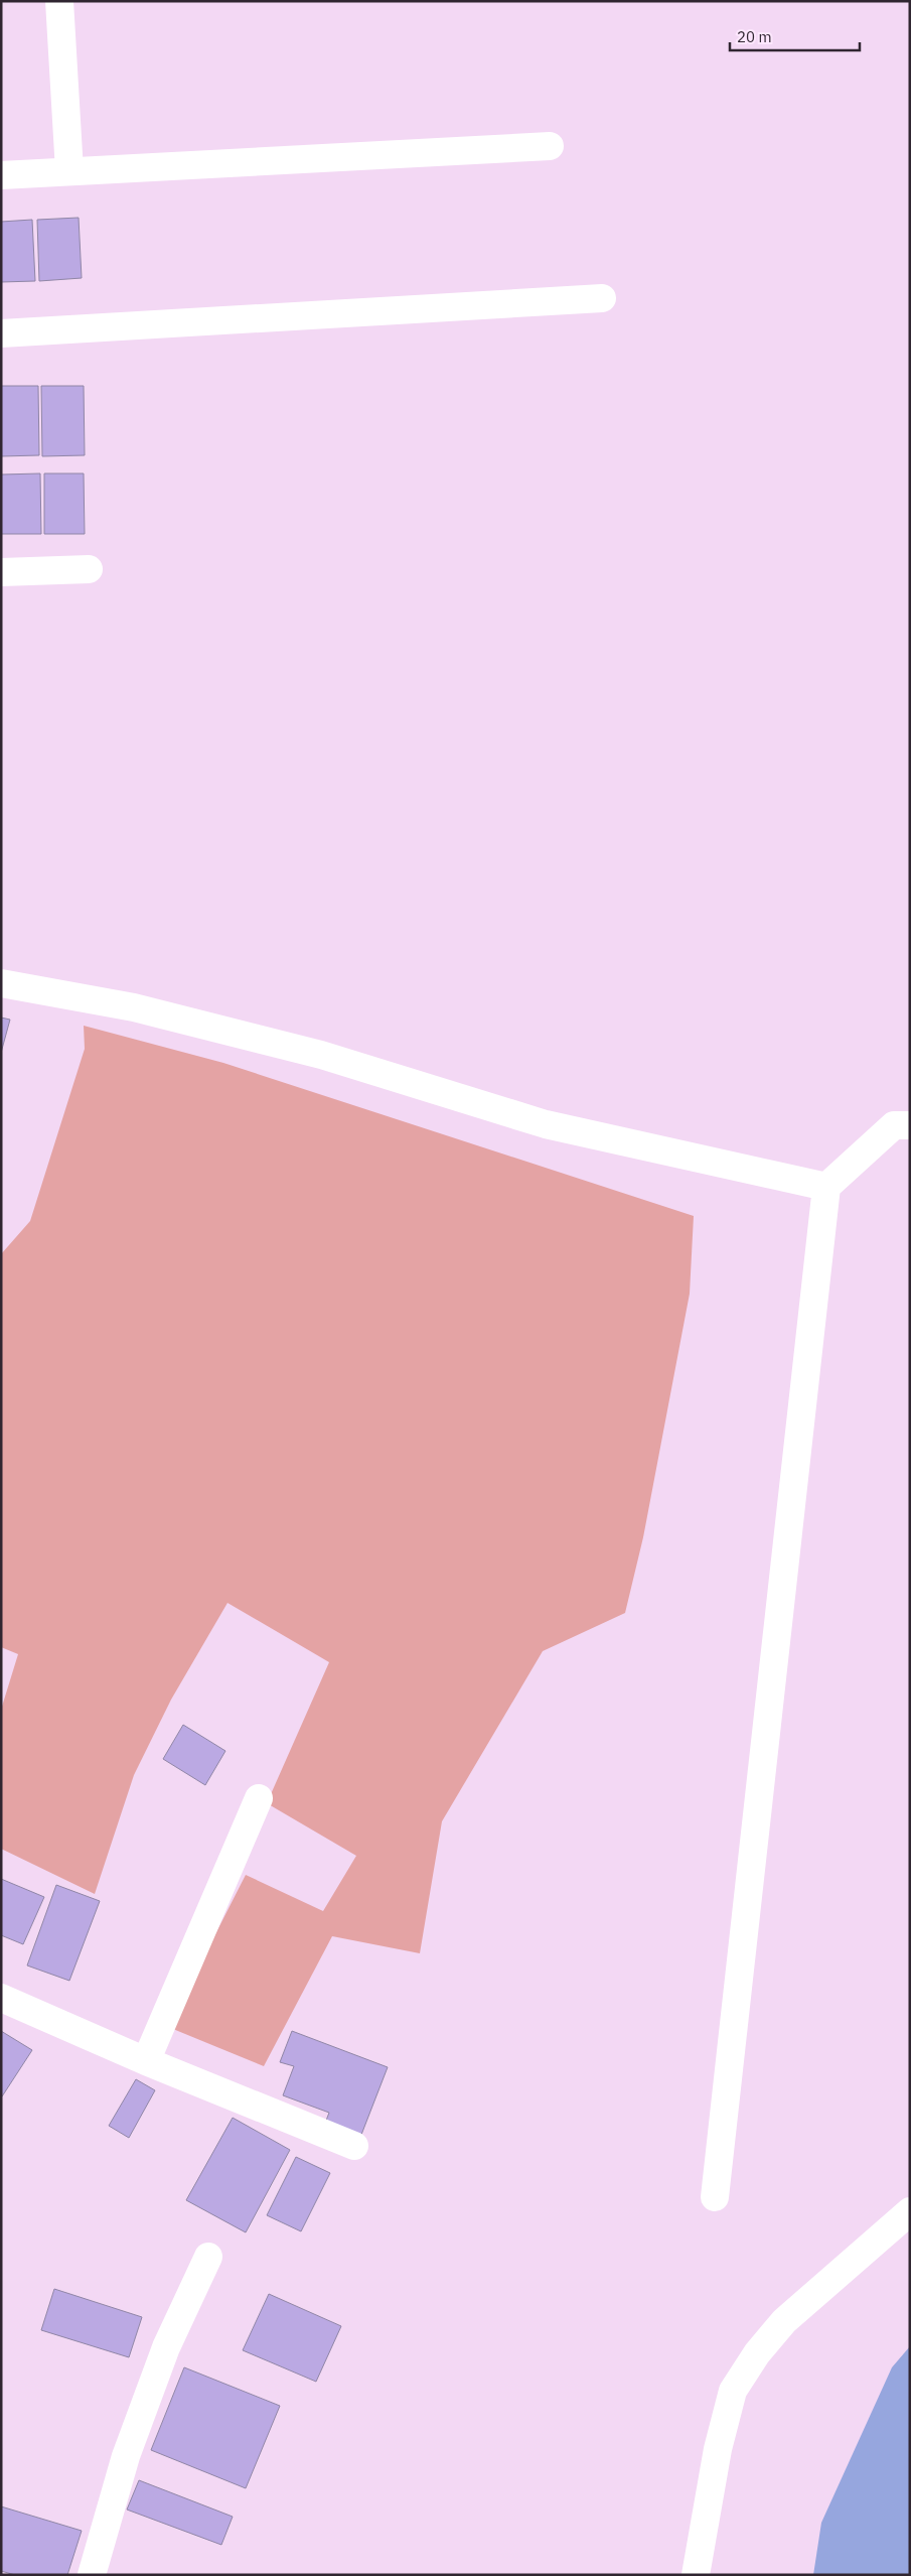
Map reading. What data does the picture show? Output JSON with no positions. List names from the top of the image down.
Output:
{
  "scale_bar": "20 m"
}
